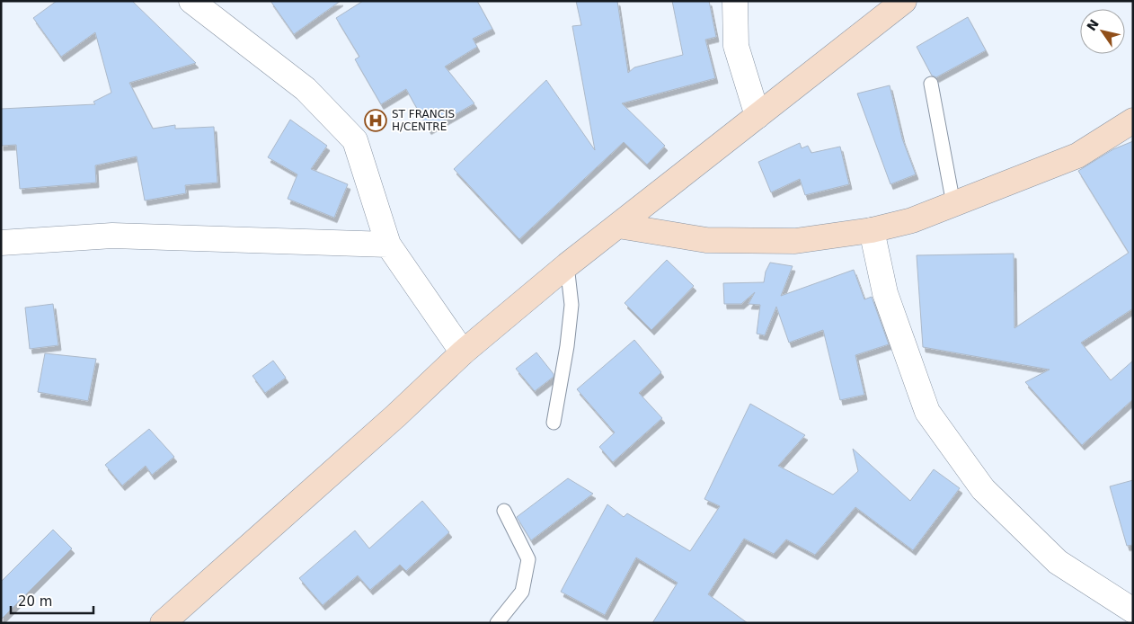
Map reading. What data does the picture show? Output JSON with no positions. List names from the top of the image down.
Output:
{
  "places": {
    "hospital": ["ST FRANCIS H/CENTRE"]
  },
  "scale_bar": "20 m",
  "north": "top left"
}
